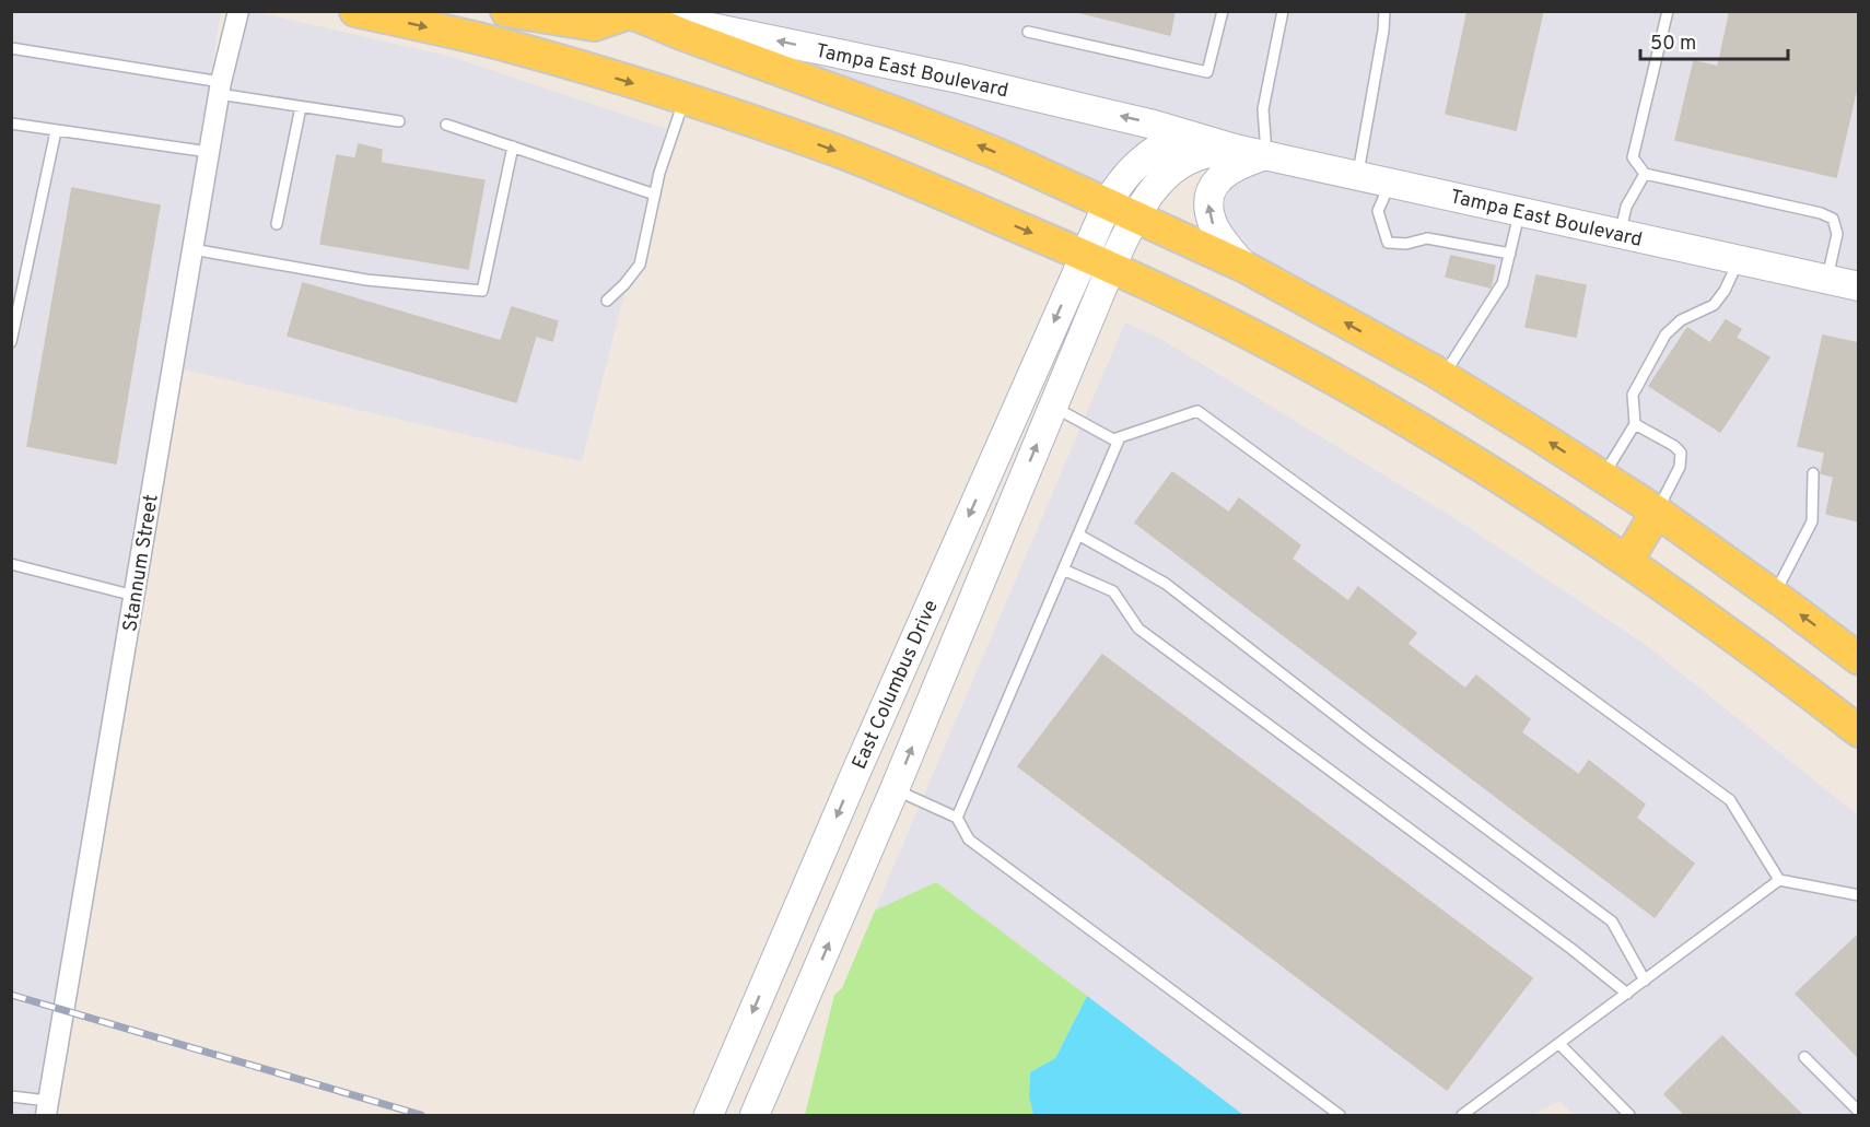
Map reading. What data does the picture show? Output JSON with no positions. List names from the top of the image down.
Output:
{
  "streets": {
    "street": ["Tampa East Boulevard", "Stannum Street", "East Columbus Drive"]
  },
  "one_way": ["Tampa East Boulevard"],
  "scale_bar": "50 m"
}
